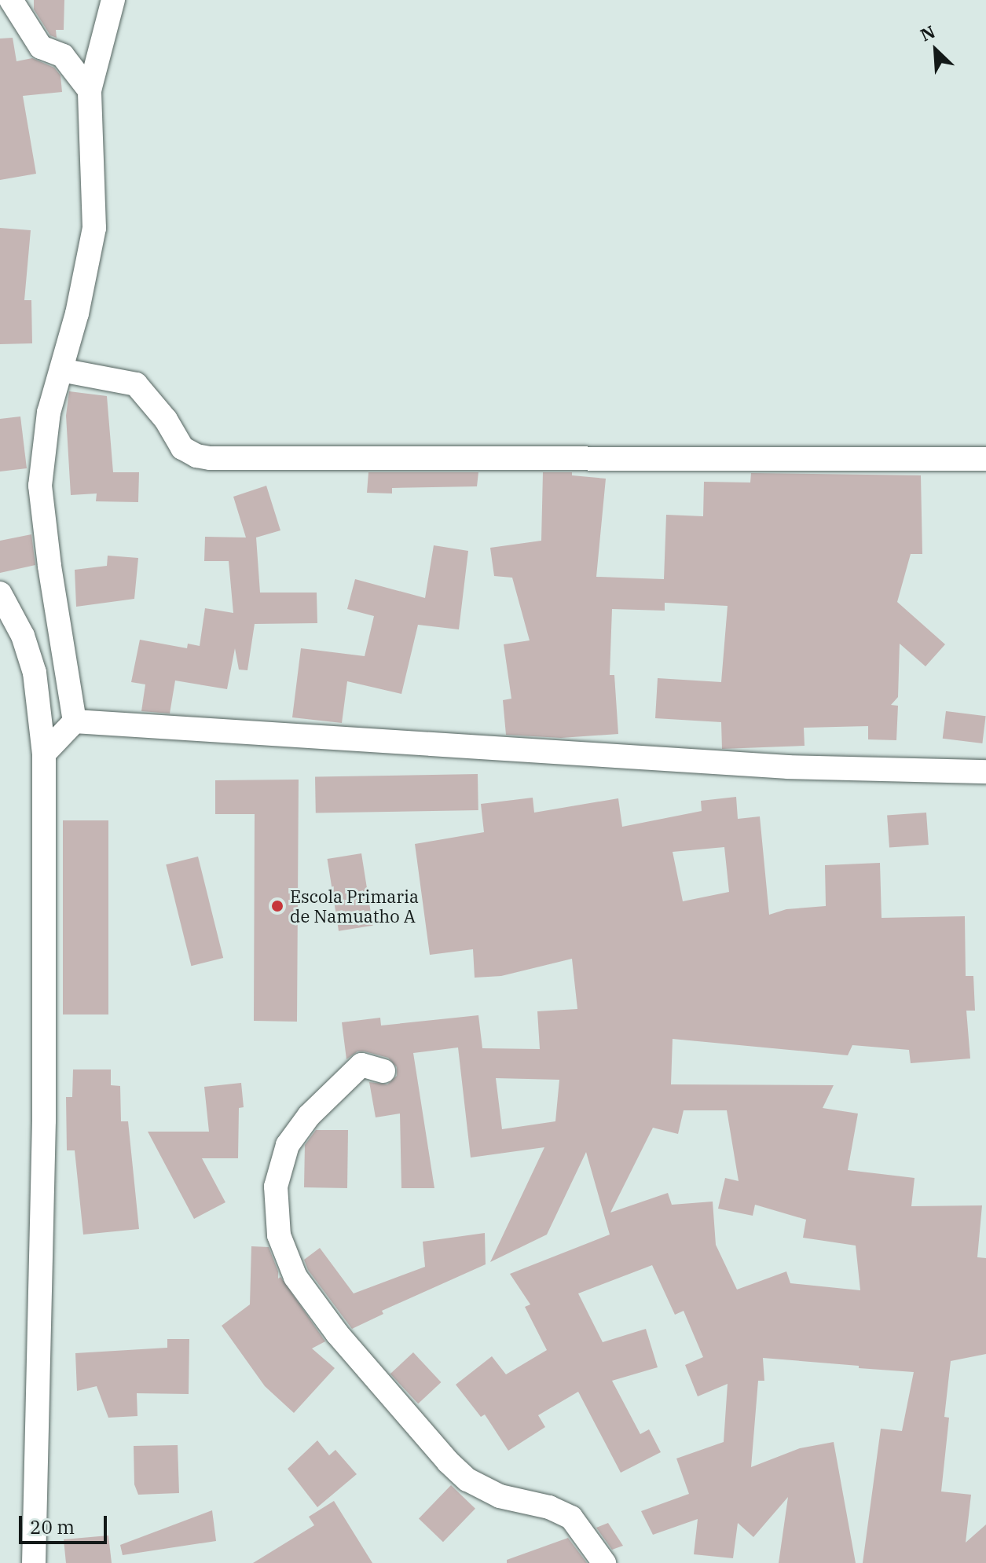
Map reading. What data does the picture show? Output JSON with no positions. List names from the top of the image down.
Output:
{
  "places": ["Escola Primaria de Namuatho A"],
  "scale_bar": "20 m",
  "north": "top left"
}
